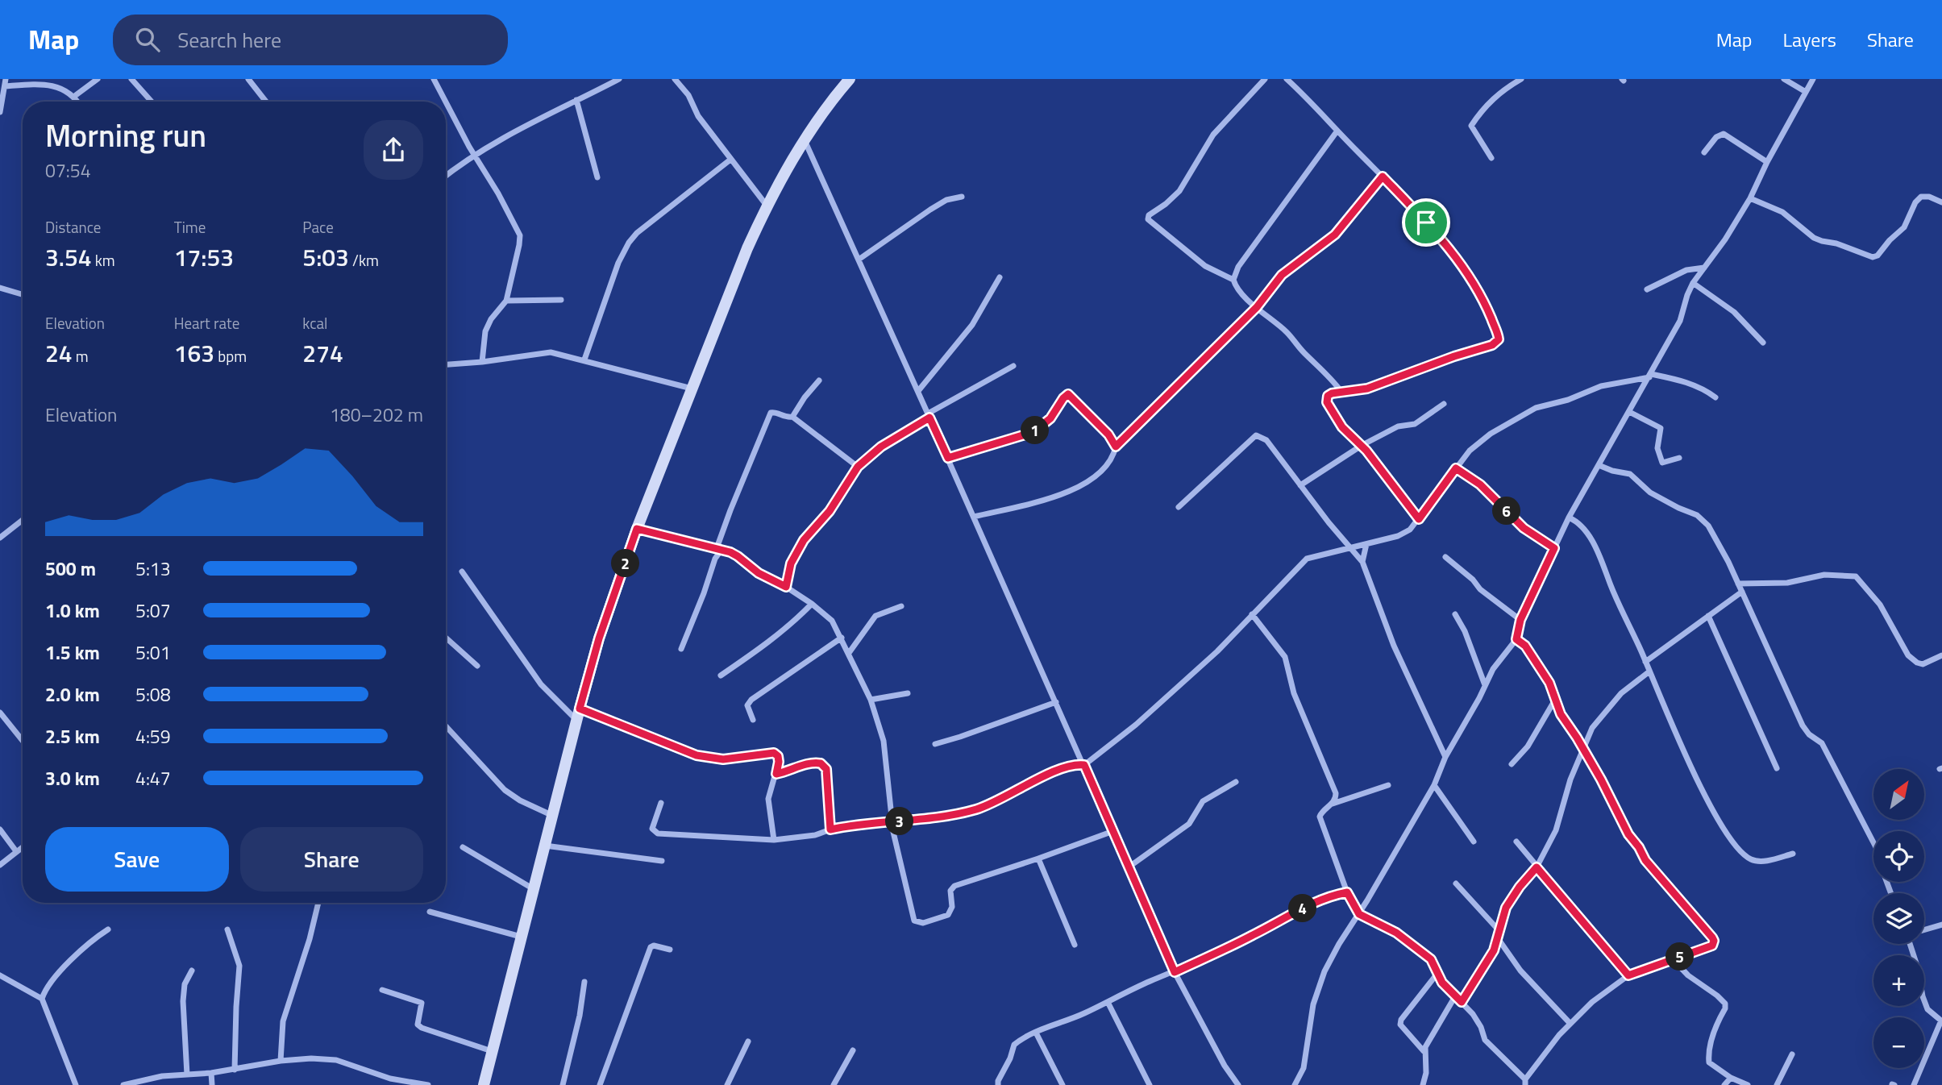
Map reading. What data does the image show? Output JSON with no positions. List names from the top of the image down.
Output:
{
  "north": "top right",
  "page": {
    "header": "Map",
    "search": "Search here",
    "nav": ["Map", "Layers", "Share"],
    "heading": ["Morning run", "07:54"],
    "stats": [
      ["Distance", "3.54 km"],
      ["Time", "17:53"],
      ["Pace", "5:03 /km"],
      ["Elevation", "24 m"],
      ["Heart rate", "163 bpm"],
      ["kcal", "274"]
    ],
    "chart": ["Elevation", "180–202 m"],
    "pins": [
      "1",
      "6",
      "2",
      "3",
      "4",
      "5"
    ],
    "list": [
      {
        "name": "500 m",
        "note": "5:13"
      },
      {
        "name": "1.0 km",
        "note": "5:07"
      },
      {
        "name": "1.5 km",
        "note": "5:01"
      },
      {
        "name": "2.0 km",
        "note": "5:08"
      },
      {
        "name": "2.5 km",
        "note": "4:59"
      },
      {
        "name": "3.0 km",
        "note": "4:47"
      }
    ],
    "map_buttons": ["+", "−"],
    "buttons": ["Save", "Share"]
  }
}
